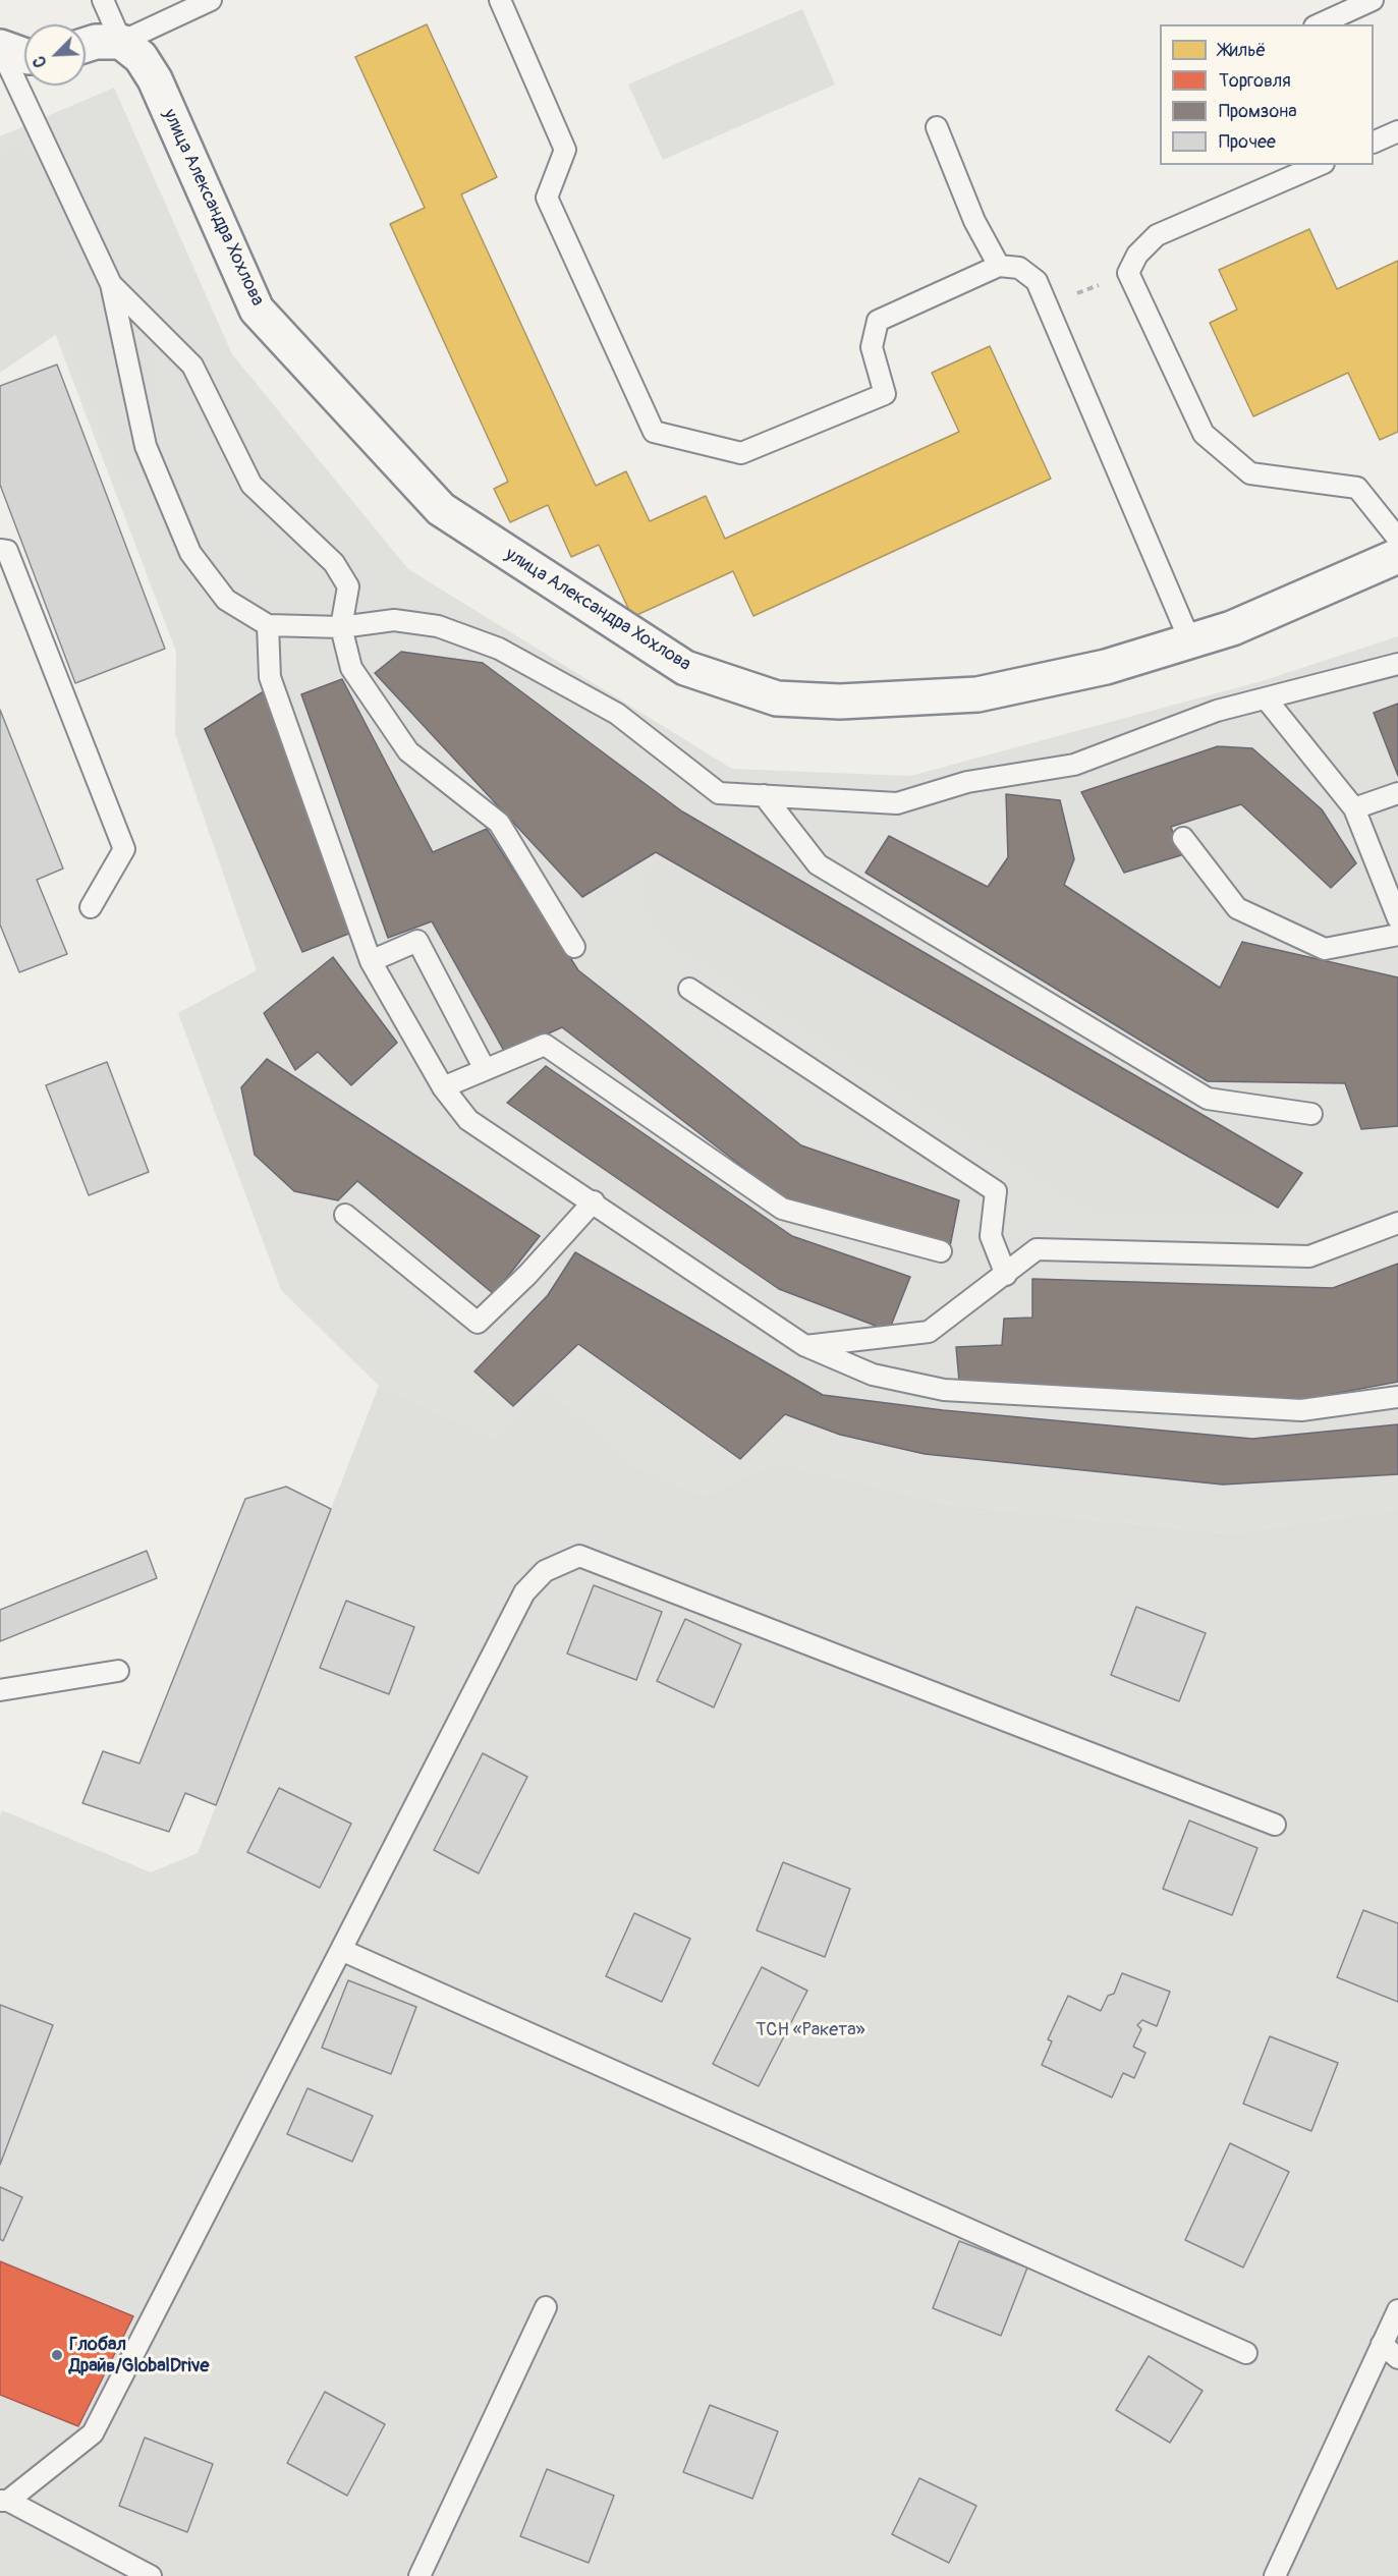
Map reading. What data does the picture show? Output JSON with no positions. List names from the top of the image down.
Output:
{
  "streets": {
    "street": ["улица Александра Хохлова"]
  },
  "parks": ["ТСН «Ракета»"],
  "places": ["Глобал Драйв/GlobalDrive"],
  "legend": [
    "Жильё",
    "Торговля",
    "Промзона",
    "Прочее"
  ],
  "north": "bottom left"
}
